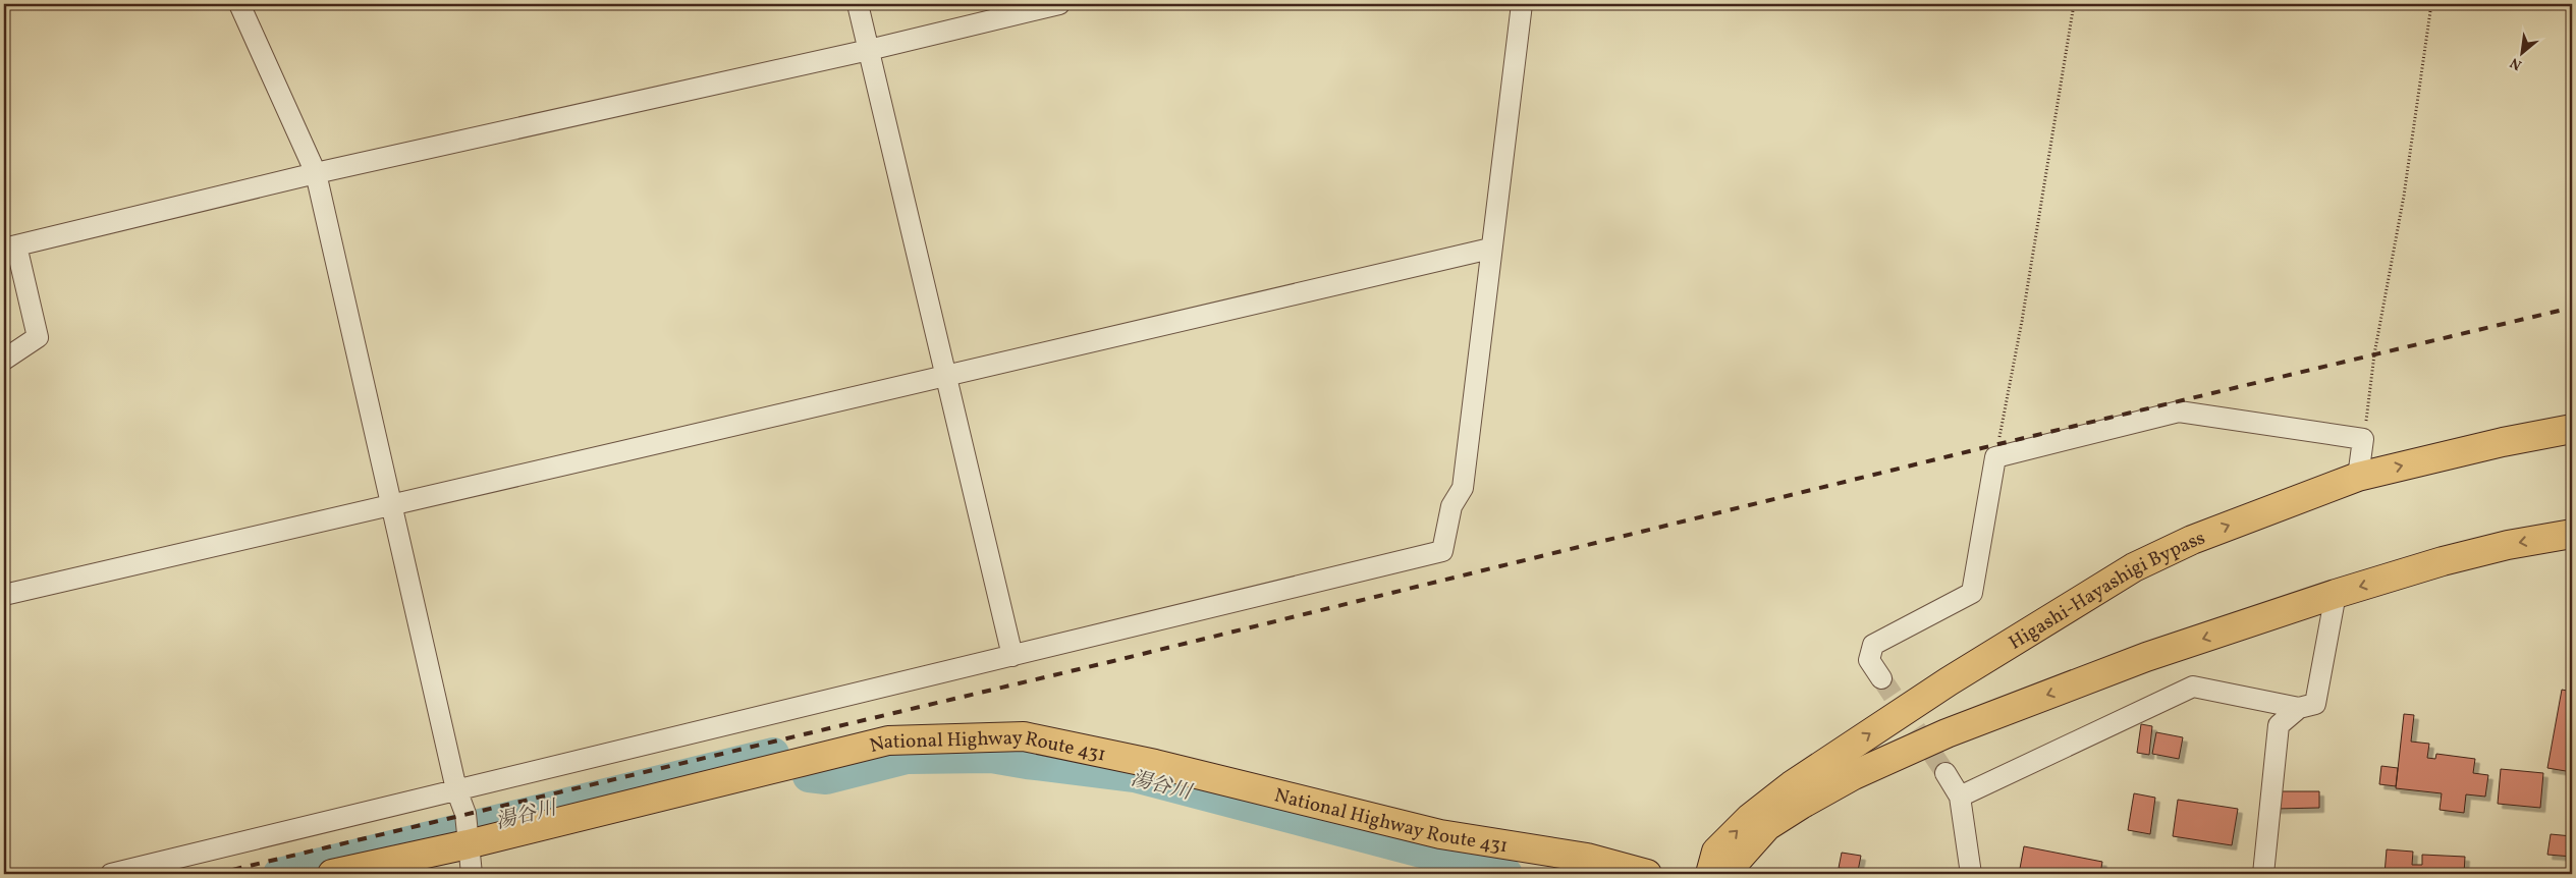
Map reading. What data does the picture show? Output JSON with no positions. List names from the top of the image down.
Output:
{
  "streets": {
    "highway": ["Higashi-Hayashigi Bypass", "National Highway Route 431"]
  },
  "water": ["湯谷川"],
  "north": "bottom left"
}
